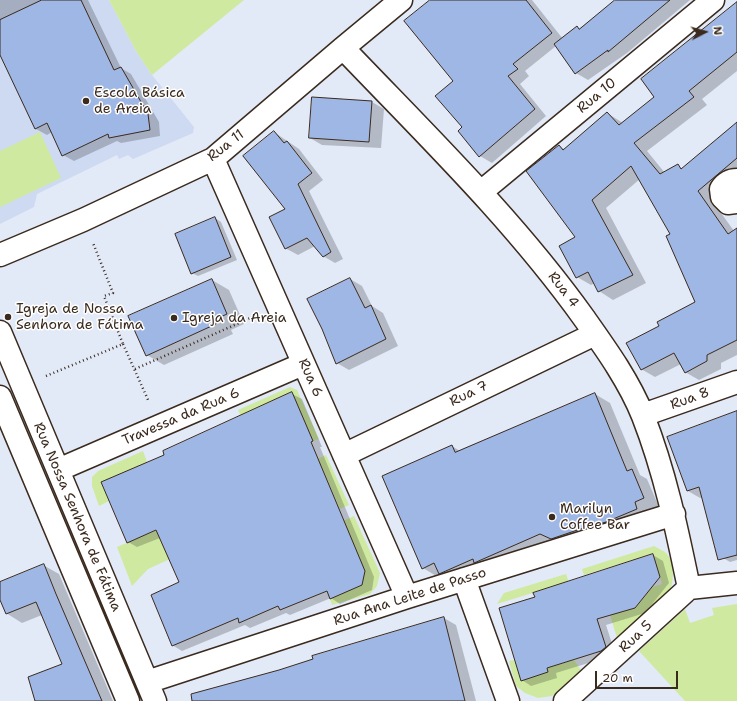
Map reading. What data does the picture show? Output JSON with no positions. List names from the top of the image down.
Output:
{
  "streets": {
    "street": [
      "Rua 10",
      "Rua 11",
      "Rua 4",
      "Rua 6",
      "Rua 7",
      "Rua 8",
      "Travessa da Rua 6",
      "Rua Nossa Senhora de Fátima",
      "Rua Ana Leite de Passo",
      "Rua 5"
    ]
  },
  "crossings": [
    ["Rua 10", "Rua 4"],
    ["Rua 11", "Rua 4"],
    ["Rua 11", "Rua 6"],
    ["Rua 4", "Rua 7"],
    ["Rua 4", "Rua 8"],
    ["Rua 4", "Rua Ana Leite de Passo"],
    ["Rua 4", "Rua 5"],
    ["Rua 6", "Rua 7"],
    ["Rua 6", "Travessa da Rua 6"],
    ["Rua 6", "Rua Ana Leite de Passo"],
    ["Travessa da Rua 6", "Rua Nossa Senhora de Fátima"],
    ["Rua Nossa Senhora de Fátima", "Rua Ana Leite de Passo"]
  ],
  "places": [
    "Escola Básica de Areia",
    "Igreja de Nossa Senhora de Fátima",
    "Igreja da Areia",
    "Marilyn Coffee Bar"
  ],
  "scale_bar": "20 m",
  "north": "right"
}
